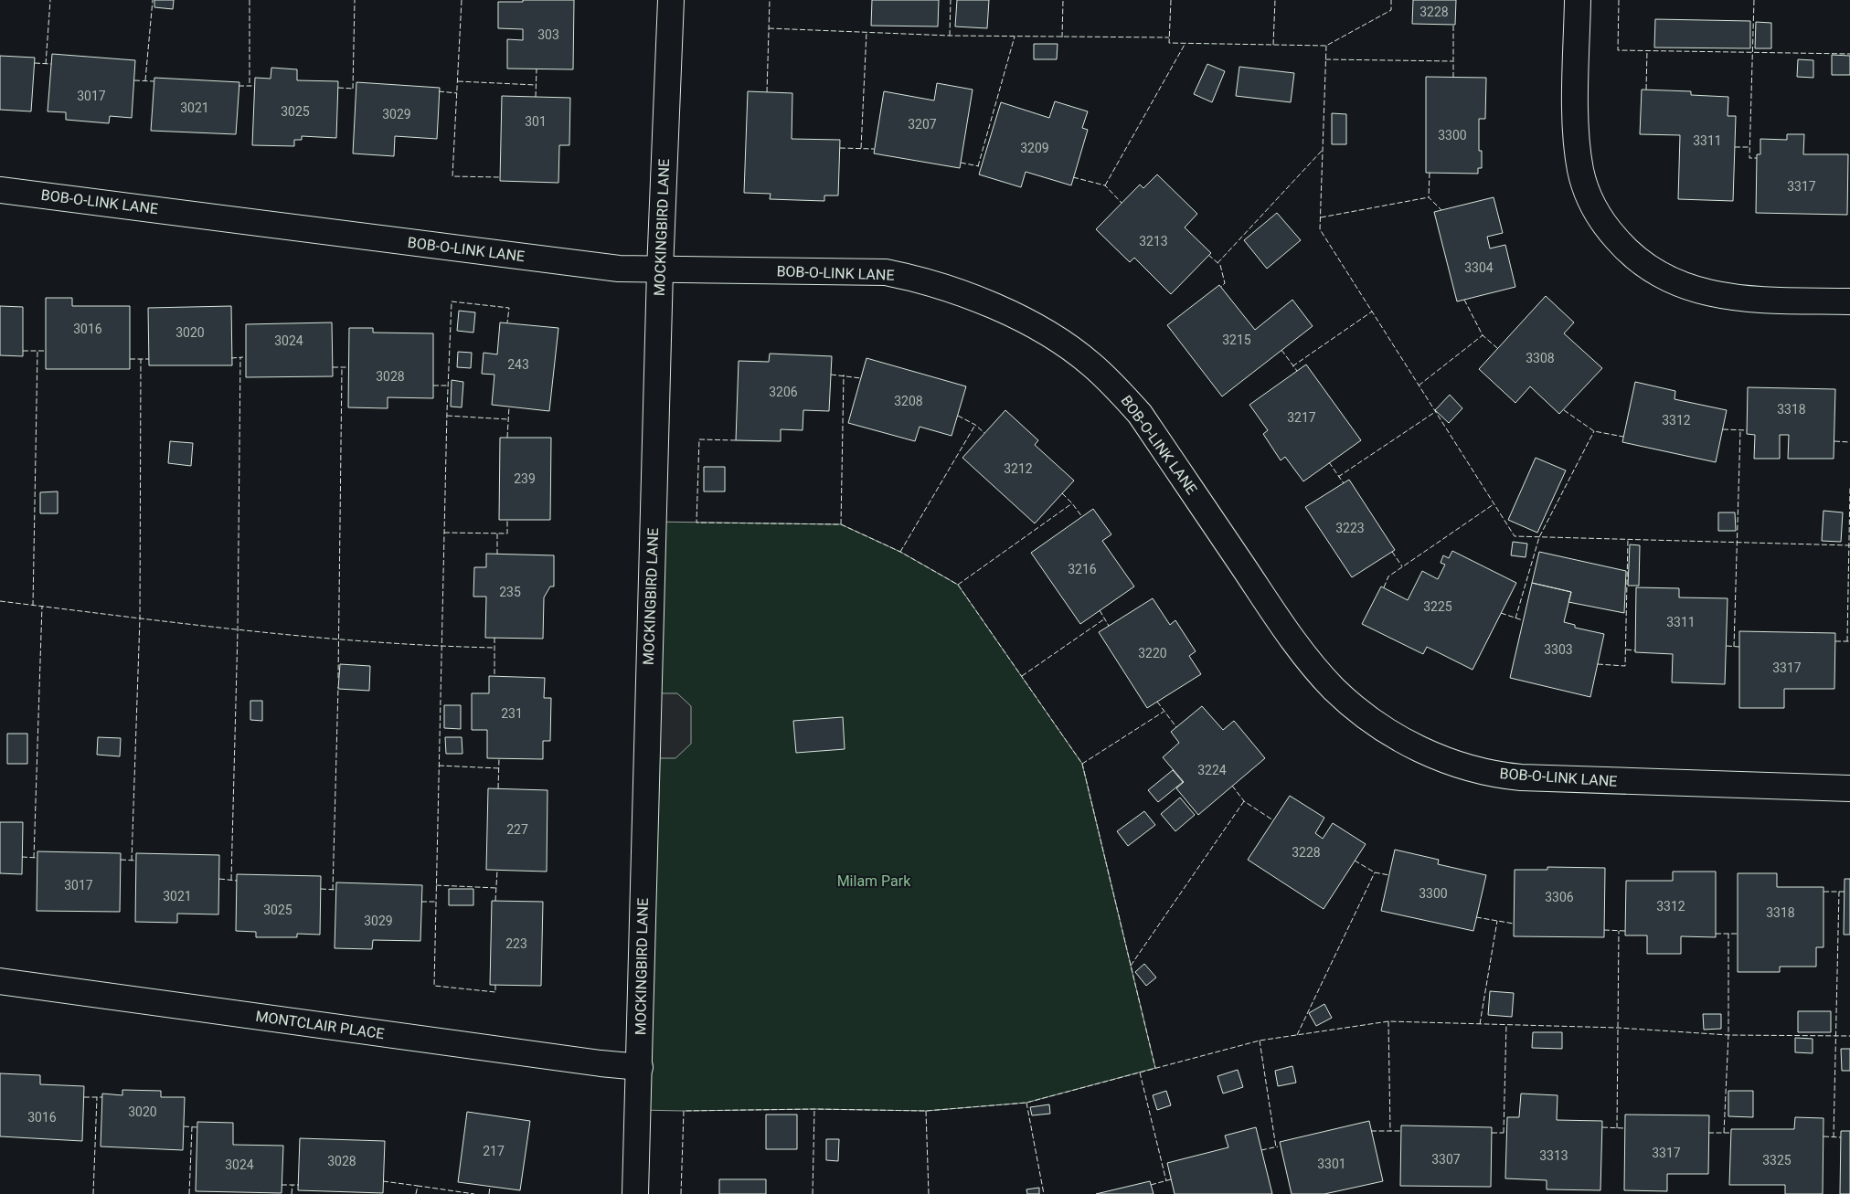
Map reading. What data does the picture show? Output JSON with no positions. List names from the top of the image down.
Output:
{
  "streets": {
    "street": ["BOB-O-LINK LANE", "MOCKINGBIRD LANE", "MONTCLAIR PLACE"]
  },
  "crossings": [
    ["BOB-O-LINK LANE", "MOCKINGBIRD LANE"],
    ["MOCKINGBIRD LANE", "MONTCLAIR PLACE"]
  ],
  "parks": ["Milam Park"],
  "house_numbers": [
    "3228",
    "303",
    "3017",
    "3021",
    "3025",
    "3029",
    "301",
    "3207",
    "3300",
    "3311",
    "3209",
    "3317",
    "3213",
    "3304",
    "3016",
    "3020",
    "3215",
    "3024",
    "3308",
    "243",
    "3028",
    "3206",
    "3208",
    "3318",
    "3217",
    "3312",
    "3212",
    "239",
    "3223",
    "3216",
    "235",
    "3225",
    "3311",
    "3303",
    "3220",
    "3317",
    "231",
    "3224",
    "227",
    "3228",
    "3017",
    "3300",
    "3021",
    "3306",
    "3312",
    "3025",
    "3318",
    "3029",
    "223",
    "3020",
    "3016",
    "217",
    "3317",
    "3313",
    "3307",
    "3325",
    "3028",
    "3301",
    "3024"
  ]
}
